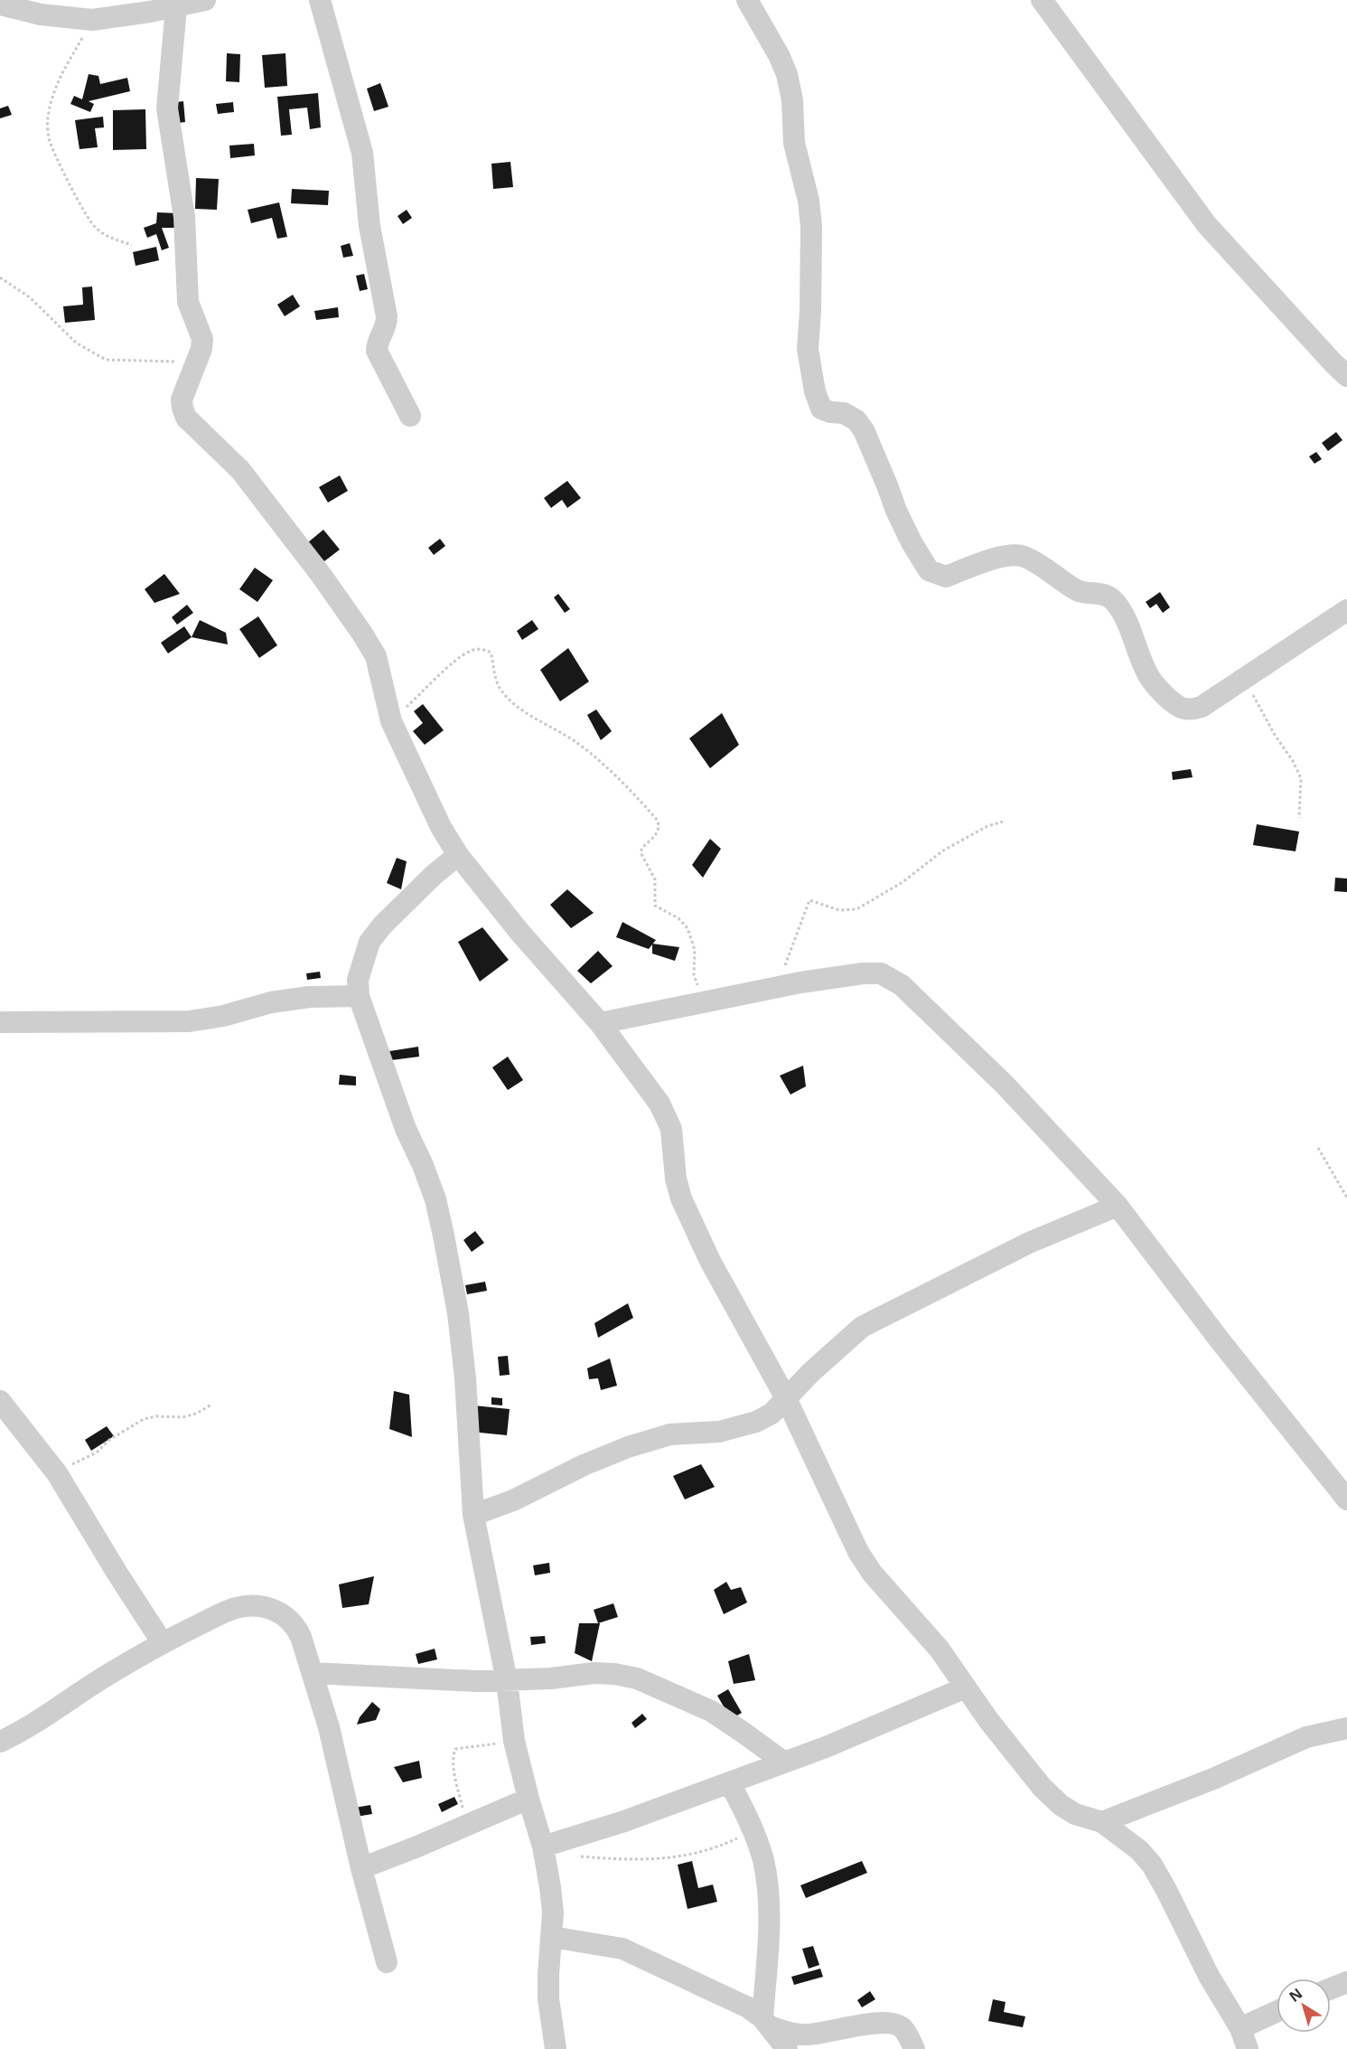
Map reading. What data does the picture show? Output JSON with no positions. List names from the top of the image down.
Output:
{
  "north": "top left"
}
